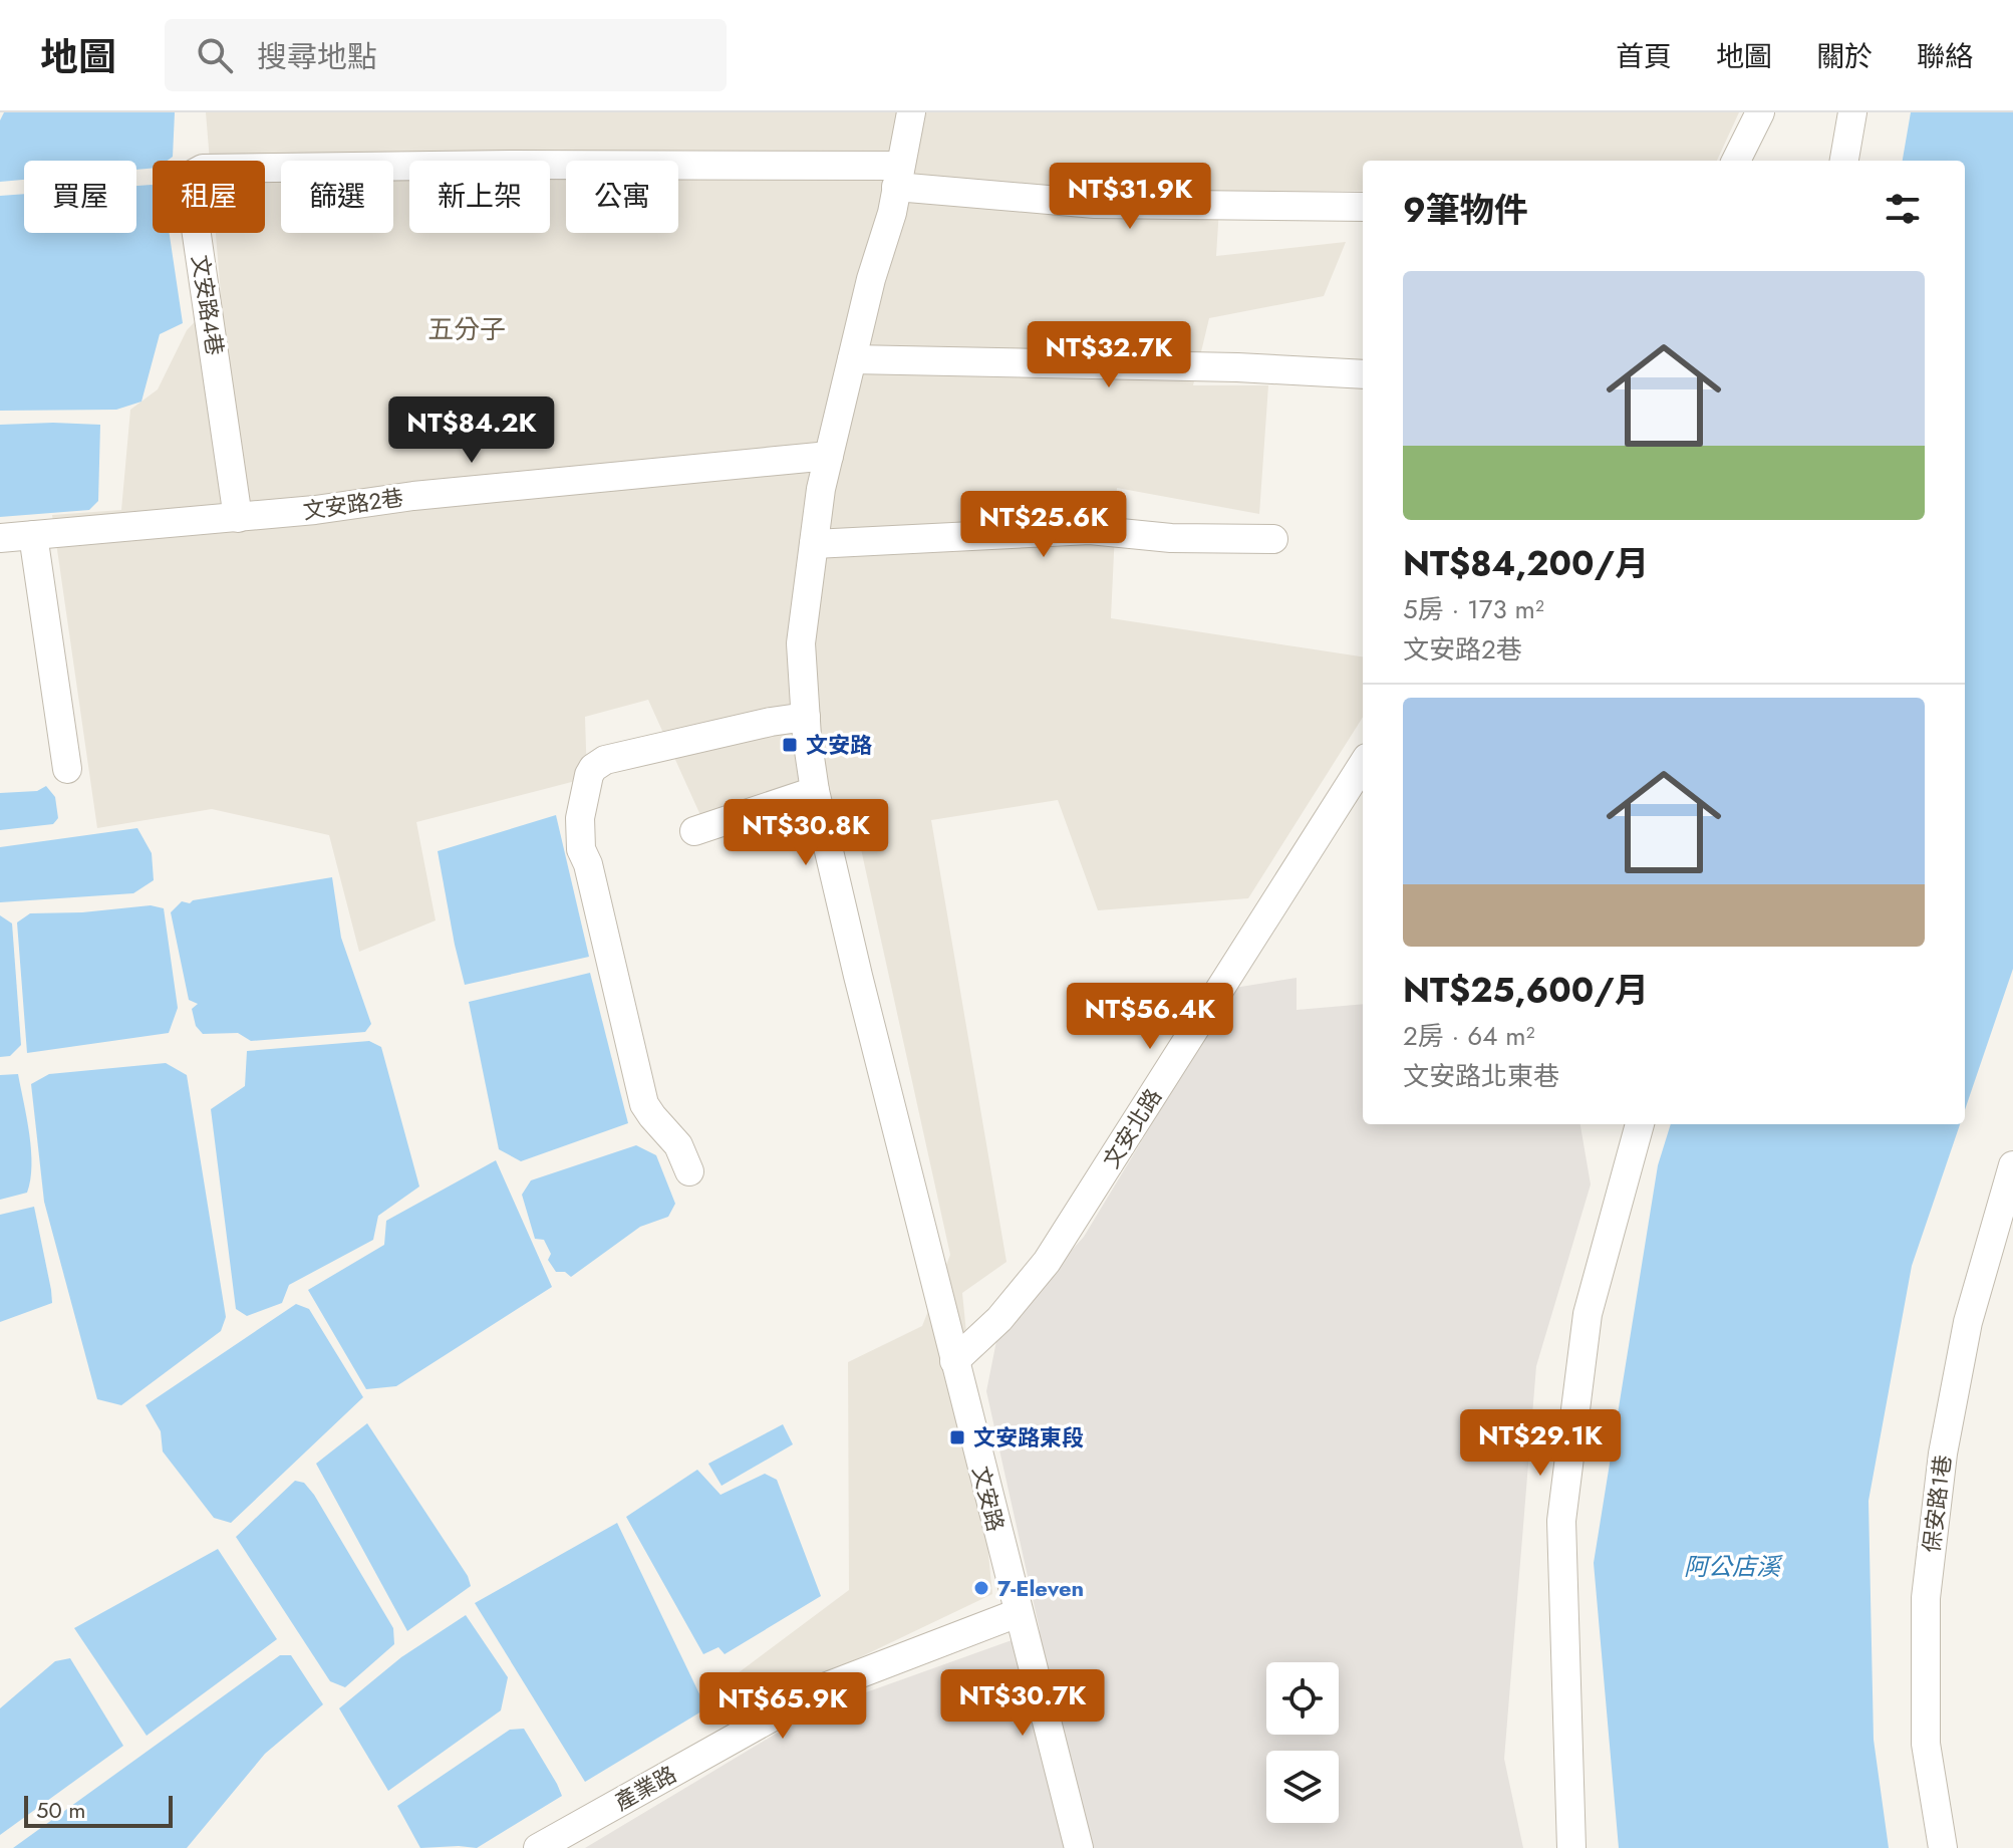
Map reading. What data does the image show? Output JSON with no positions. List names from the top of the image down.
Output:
{
  "streets": {
    "street": [
      "文安路4巷",
      "文安路2巷",
      "文安北路",
      "文安路",
      "保安路1巷",
      "產業路"
    ]
  },
  "crossings": [
    ["文安路4巷", "文安路2巷"],
    ["文安路4巷", "文安路"],
    ["文安路2巷", "文安路"],
    ["文安北路", "文安路"],
    ["文安路", "產業路"]
  ],
  "districts": ["五分子"],
  "water": ["阿公店溪"],
  "places": {
    "transit": ["文安路", "文安路東段"],
    "other": ["7-Eleven"]
  },
  "scale_bar": "50 m",
  "page": {
    "header": "地圖",
    "search": "搜尋地點",
    "nav": [
      "首頁",
      "地圖",
      "關於",
      "聯絡"
    ],
    "chip": [
      "買屋",
      "租屋",
      "篩選",
      "新上架",
      "公寓"
    ],
    "heading": "9筆物件",
    "price": [
      "NT$31.9K",
      "NT$32.7K",
      "NT$84.2K",
      "NT$25.6K",
      "NT$30.8K",
      "NT$56.4K",
      "NT$29.1K",
      "NT$30.7K",
      "NT$65.9K"
    ],
    "list": [
      {
        "name": "NT$84,200/月",
        "note": "5房 · 173 m² · 文安路2巷"
      },
      {
        "name": "NT$25,600/月",
        "note": "2房 · 64 m² · 文安路北東巷"
      }
    ],
    "scale": "50 m"
  }
}
